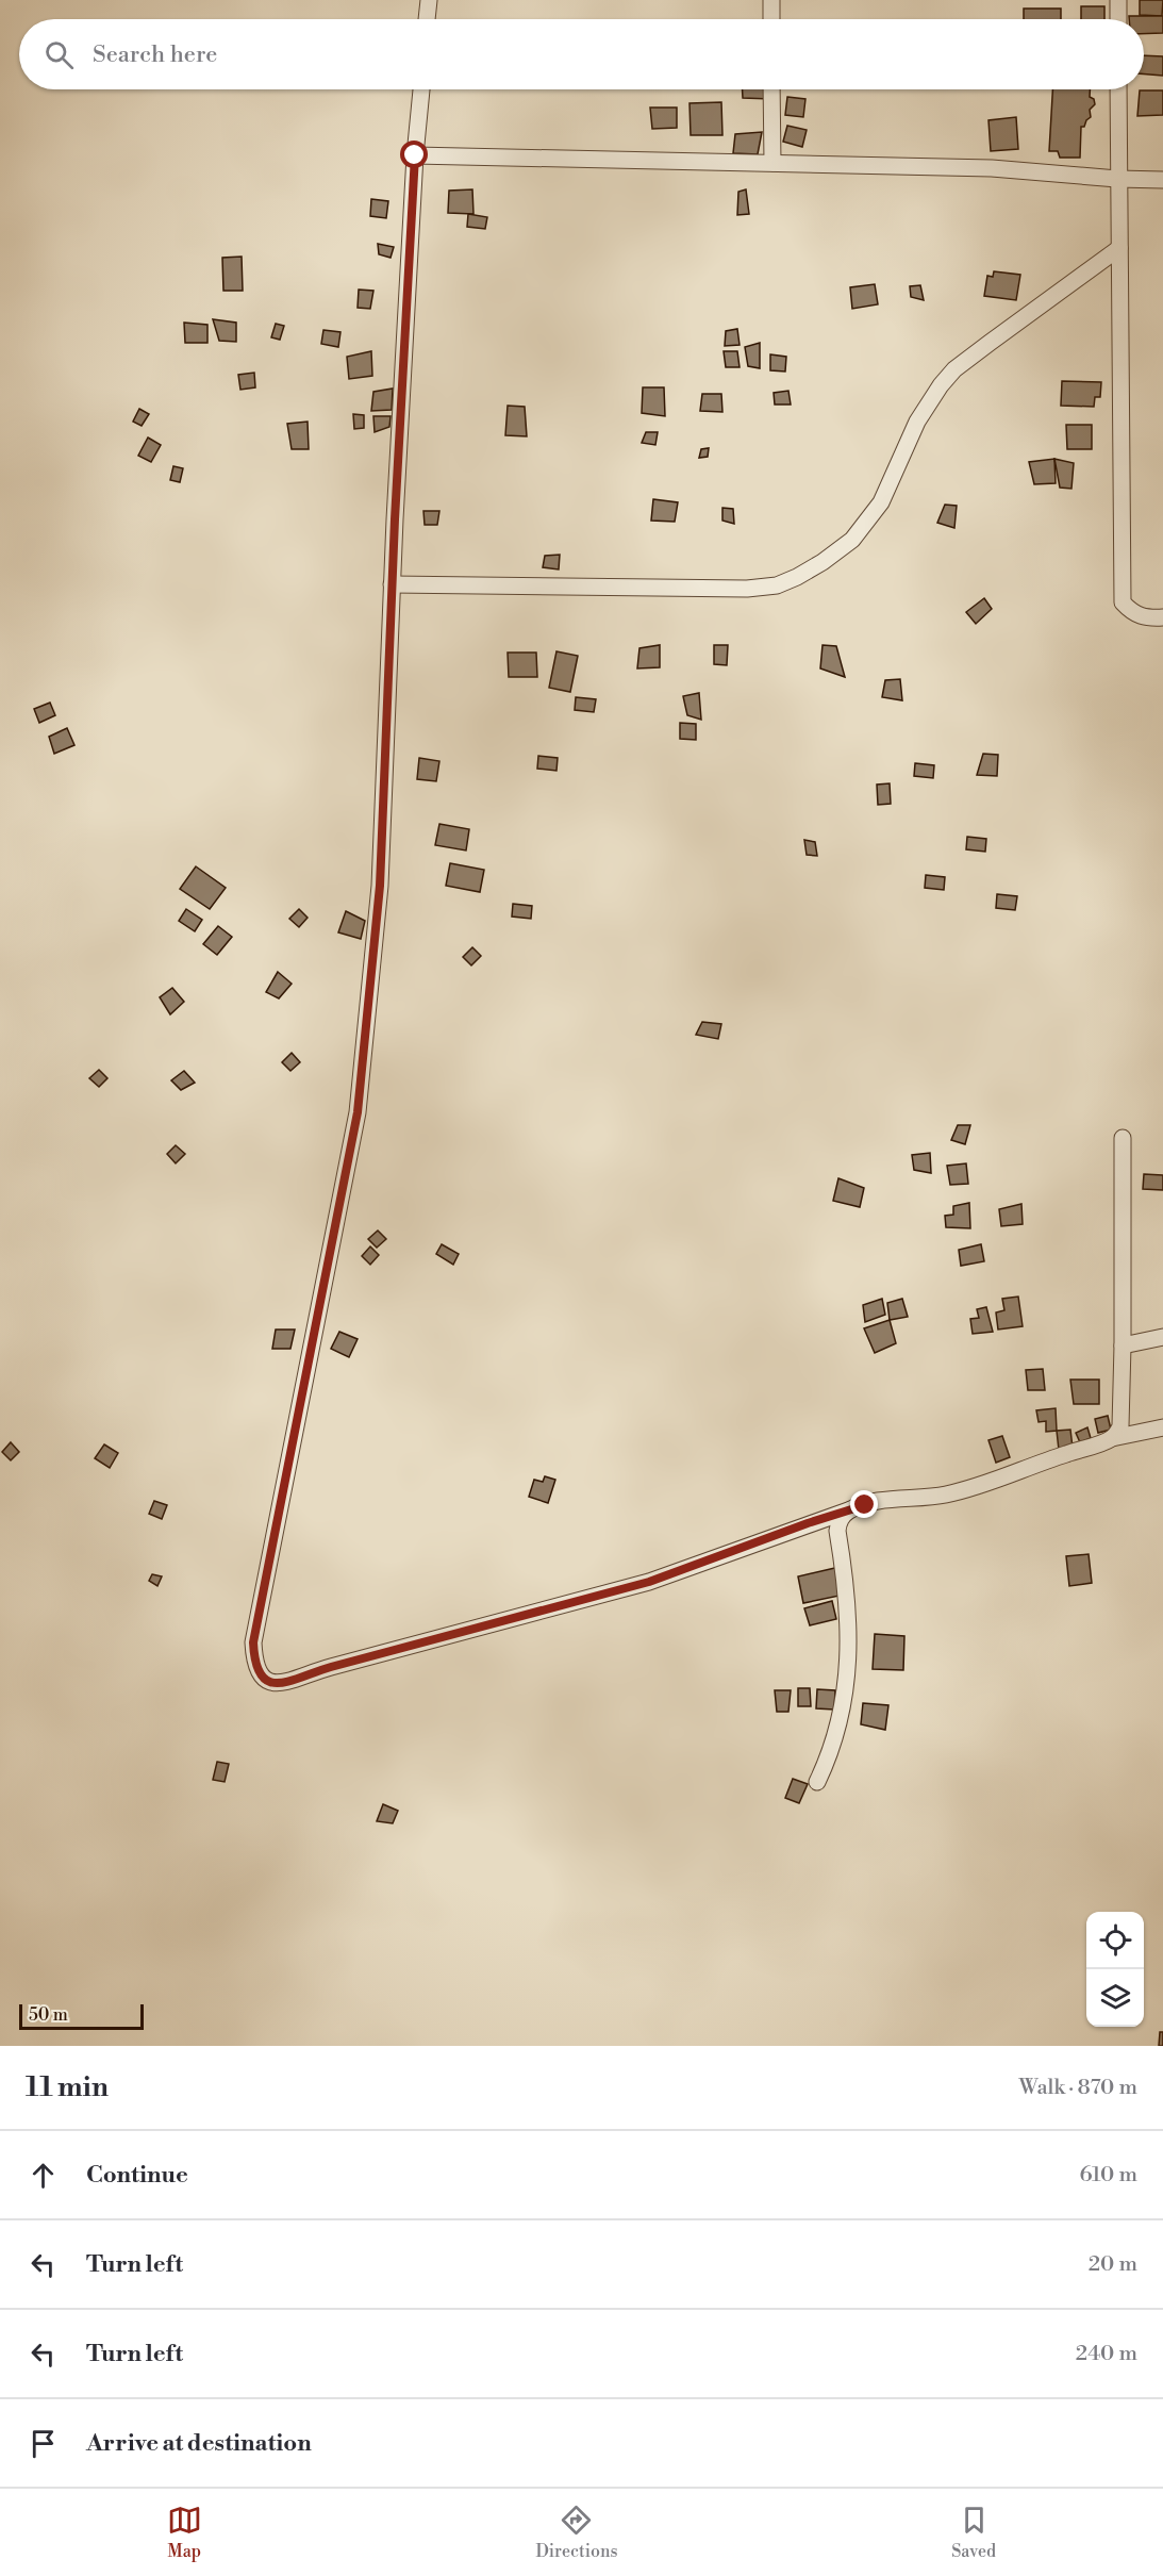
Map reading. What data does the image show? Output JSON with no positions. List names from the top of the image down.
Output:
{
  "scale_bar": "50 m",
  "page": {
    "search": "Search here",
    "scale": "50 m",
    "heading": ["11 min", "Walk · 870 m"],
    "list": [
      ["Continue", "610 m"],
      ["Turn left", "20 m"],
      ["Turn left", "240 m"],
      "Arrive at destination"
    ],
    "nav": ["Map", "Directions", "Saved"]
  }
}
